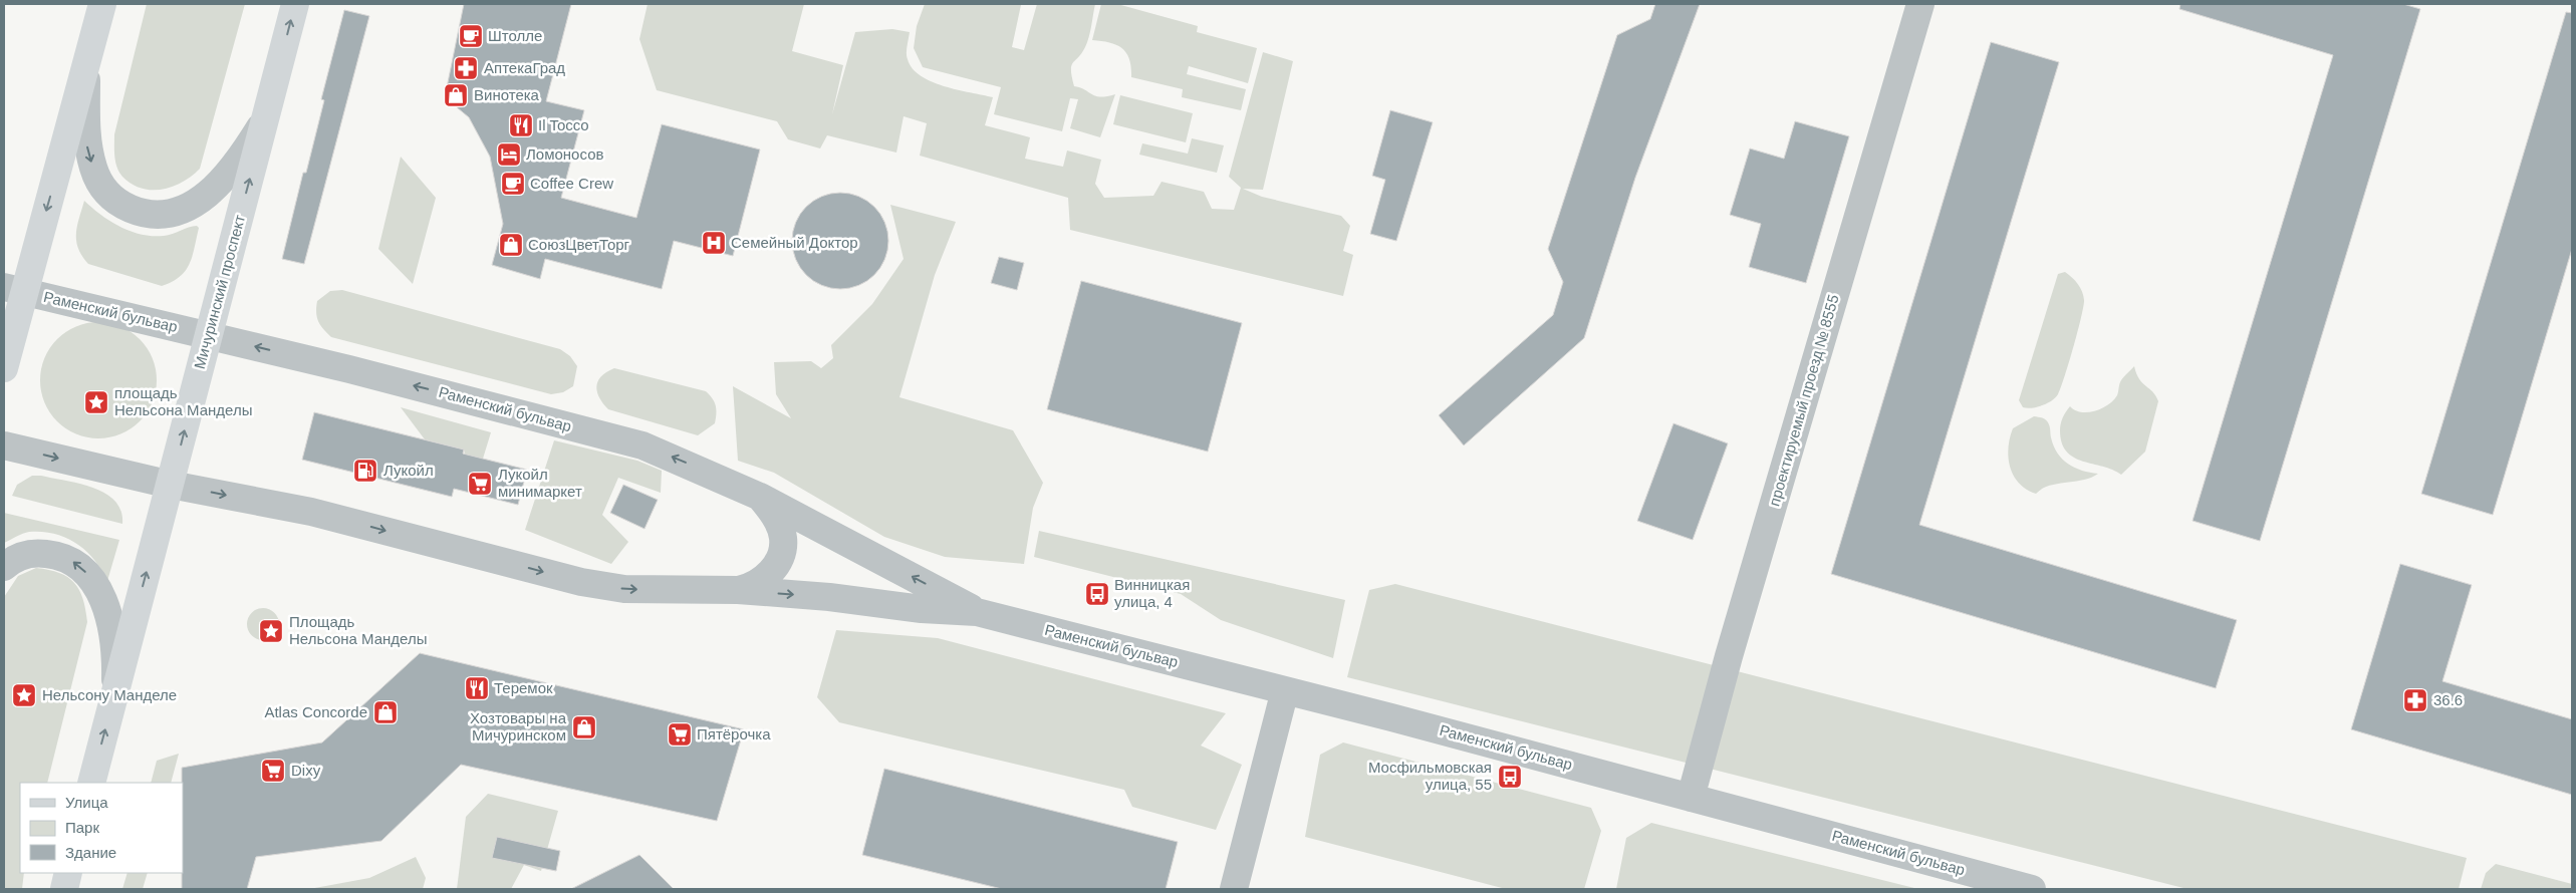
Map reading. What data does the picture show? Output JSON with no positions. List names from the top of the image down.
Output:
{
  "streets": {
    "main road": ["Мичуринский проспект"],
    "street": ["Раменский бульвар", "проектируемый проезд № 8555"]
  },
  "crossings": [
    ["Мичуринский проспект", "Раменский бульвар"],
    ["Раменский бульвар", "проектируемый проезд № 8555"]
  ],
  "places": {
    "cafe": ["Штолле", "Coffee Crew"],
    "pharmacy": ["АптекаГрад", "36.6"],
    "shop": [
      "Винотека",
      "СоюзЦветТорг",
      "Atlas Concorde",
      "Хозтовары на Мичуринском"
    ],
    "restaurant": ["Il Tocco", "Теремок"],
    "hotel": ["Ломоносов"],
    "hospital": ["Семейный Доктор"],
    "place": ["площадь Нельсона Манделы", "Площадь Нельсона Манделы", "Нельсону Манделе"],
    "fuel station": ["Лукойл"],
    "supermarket": ["Лукойл минимаркет", "Пятёрочка", "Dixy"],
    "bus stop": ["Винницкая улица, 4", "Мосфильмовская улица, 55"]
  },
  "legend": ["Улица", "Парк", "Здание"]
}
